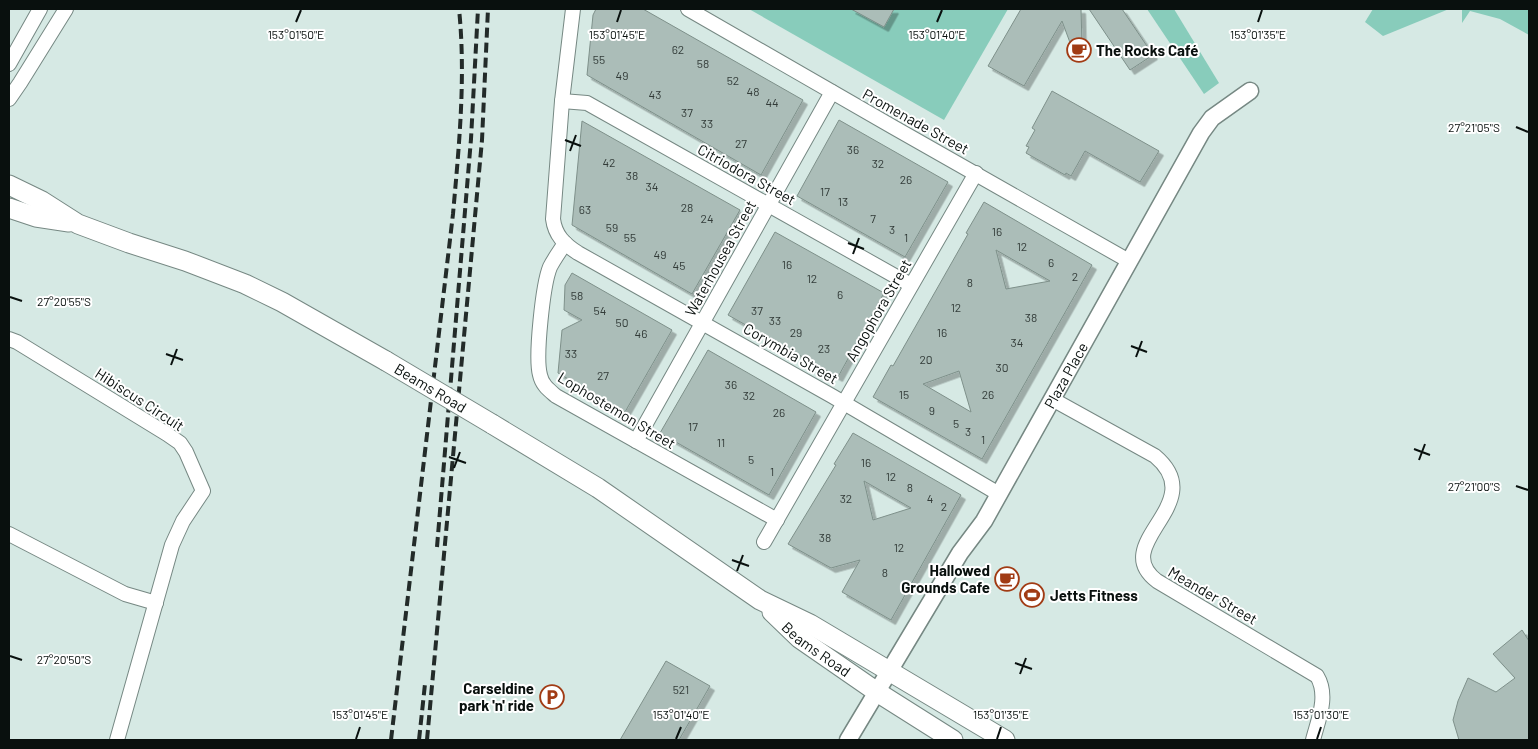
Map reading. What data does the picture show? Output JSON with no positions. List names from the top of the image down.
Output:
{
  "streets": {
    "main road": ["Beams Road"],
    "street": [
      "Promenade Street",
      "Citriodora Street",
      "Waterhousea Street",
      "Angophora Street",
      "Corymbia Street",
      "Plaza Place",
      "Hibiscus Circuit",
      "Lophostemon Street",
      "Meander Street"
    ]
  },
  "crossings": [
    ["Promenade Street", "Waterhousea Street"],
    ["Promenade Street", "Angophora Street"],
    ["Promenade Street", "Plaza Place"],
    ["Citriodora Street", "Waterhousea Street"],
    ["Citriodora Street", "Angophora Street"],
    ["Waterhousea Street", "Corymbia Street"],
    ["Waterhousea Street", "Lophostemon Street"],
    ["Angophora Street", "Corymbia Street"],
    ["Angophora Street", "Lophostemon Street"],
    ["Corymbia Street", "Plaza Place"],
    ["Corymbia Street", "Lophostemon Street"],
    ["Plaza Place", "Beams Road"],
    ["Plaza Place", "Meander Street"]
  ],
  "places": {
    "cafe": ["The Rocks Café", "Hallowed Grounds Cafe"],
    "sports": ["Jetts Fitness"],
    "parking": ["Carseldine park 'n' ride"]
  },
  "house_numbers": [
    "62",
    "55",
    "58",
    "49",
    "52",
    "48",
    "43",
    "44",
    "37",
    "33",
    "27",
    "36",
    "42",
    "32",
    "38",
    "26",
    "34",
    "17",
    "13",
    "28",
    "63",
    "24",
    "7",
    "59",
    "3",
    "16",
    "55",
    "1",
    "12",
    "49",
    "6",
    "16",
    "45",
    "2",
    "12",
    "8",
    "6",
    "58",
    "12",
    "54",
    "37",
    "38",
    "33",
    "50",
    "29",
    "16",
    "46",
    "34",
    "23",
    "33",
    "20",
    "30",
    "27",
    "36",
    "15",
    "26",
    "32",
    "9",
    "26",
    "5",
    "17",
    "3",
    "1",
    "11",
    "5",
    "16",
    "1",
    "12",
    "8",
    "32",
    "4",
    "2",
    "38",
    "12",
    "8",
    "521"
  ],
  "coordinates": [
    "153°01'50\"E",
    "153°01'45\"E",
    "153°01'40\"E",
    "153°01'35\"E",
    "27°21'05\"S",
    "27°20'55\"S",
    "27°21'00\"S",
    "27°20'50\"S",
    "153°01'30\"E"
  ]
}
